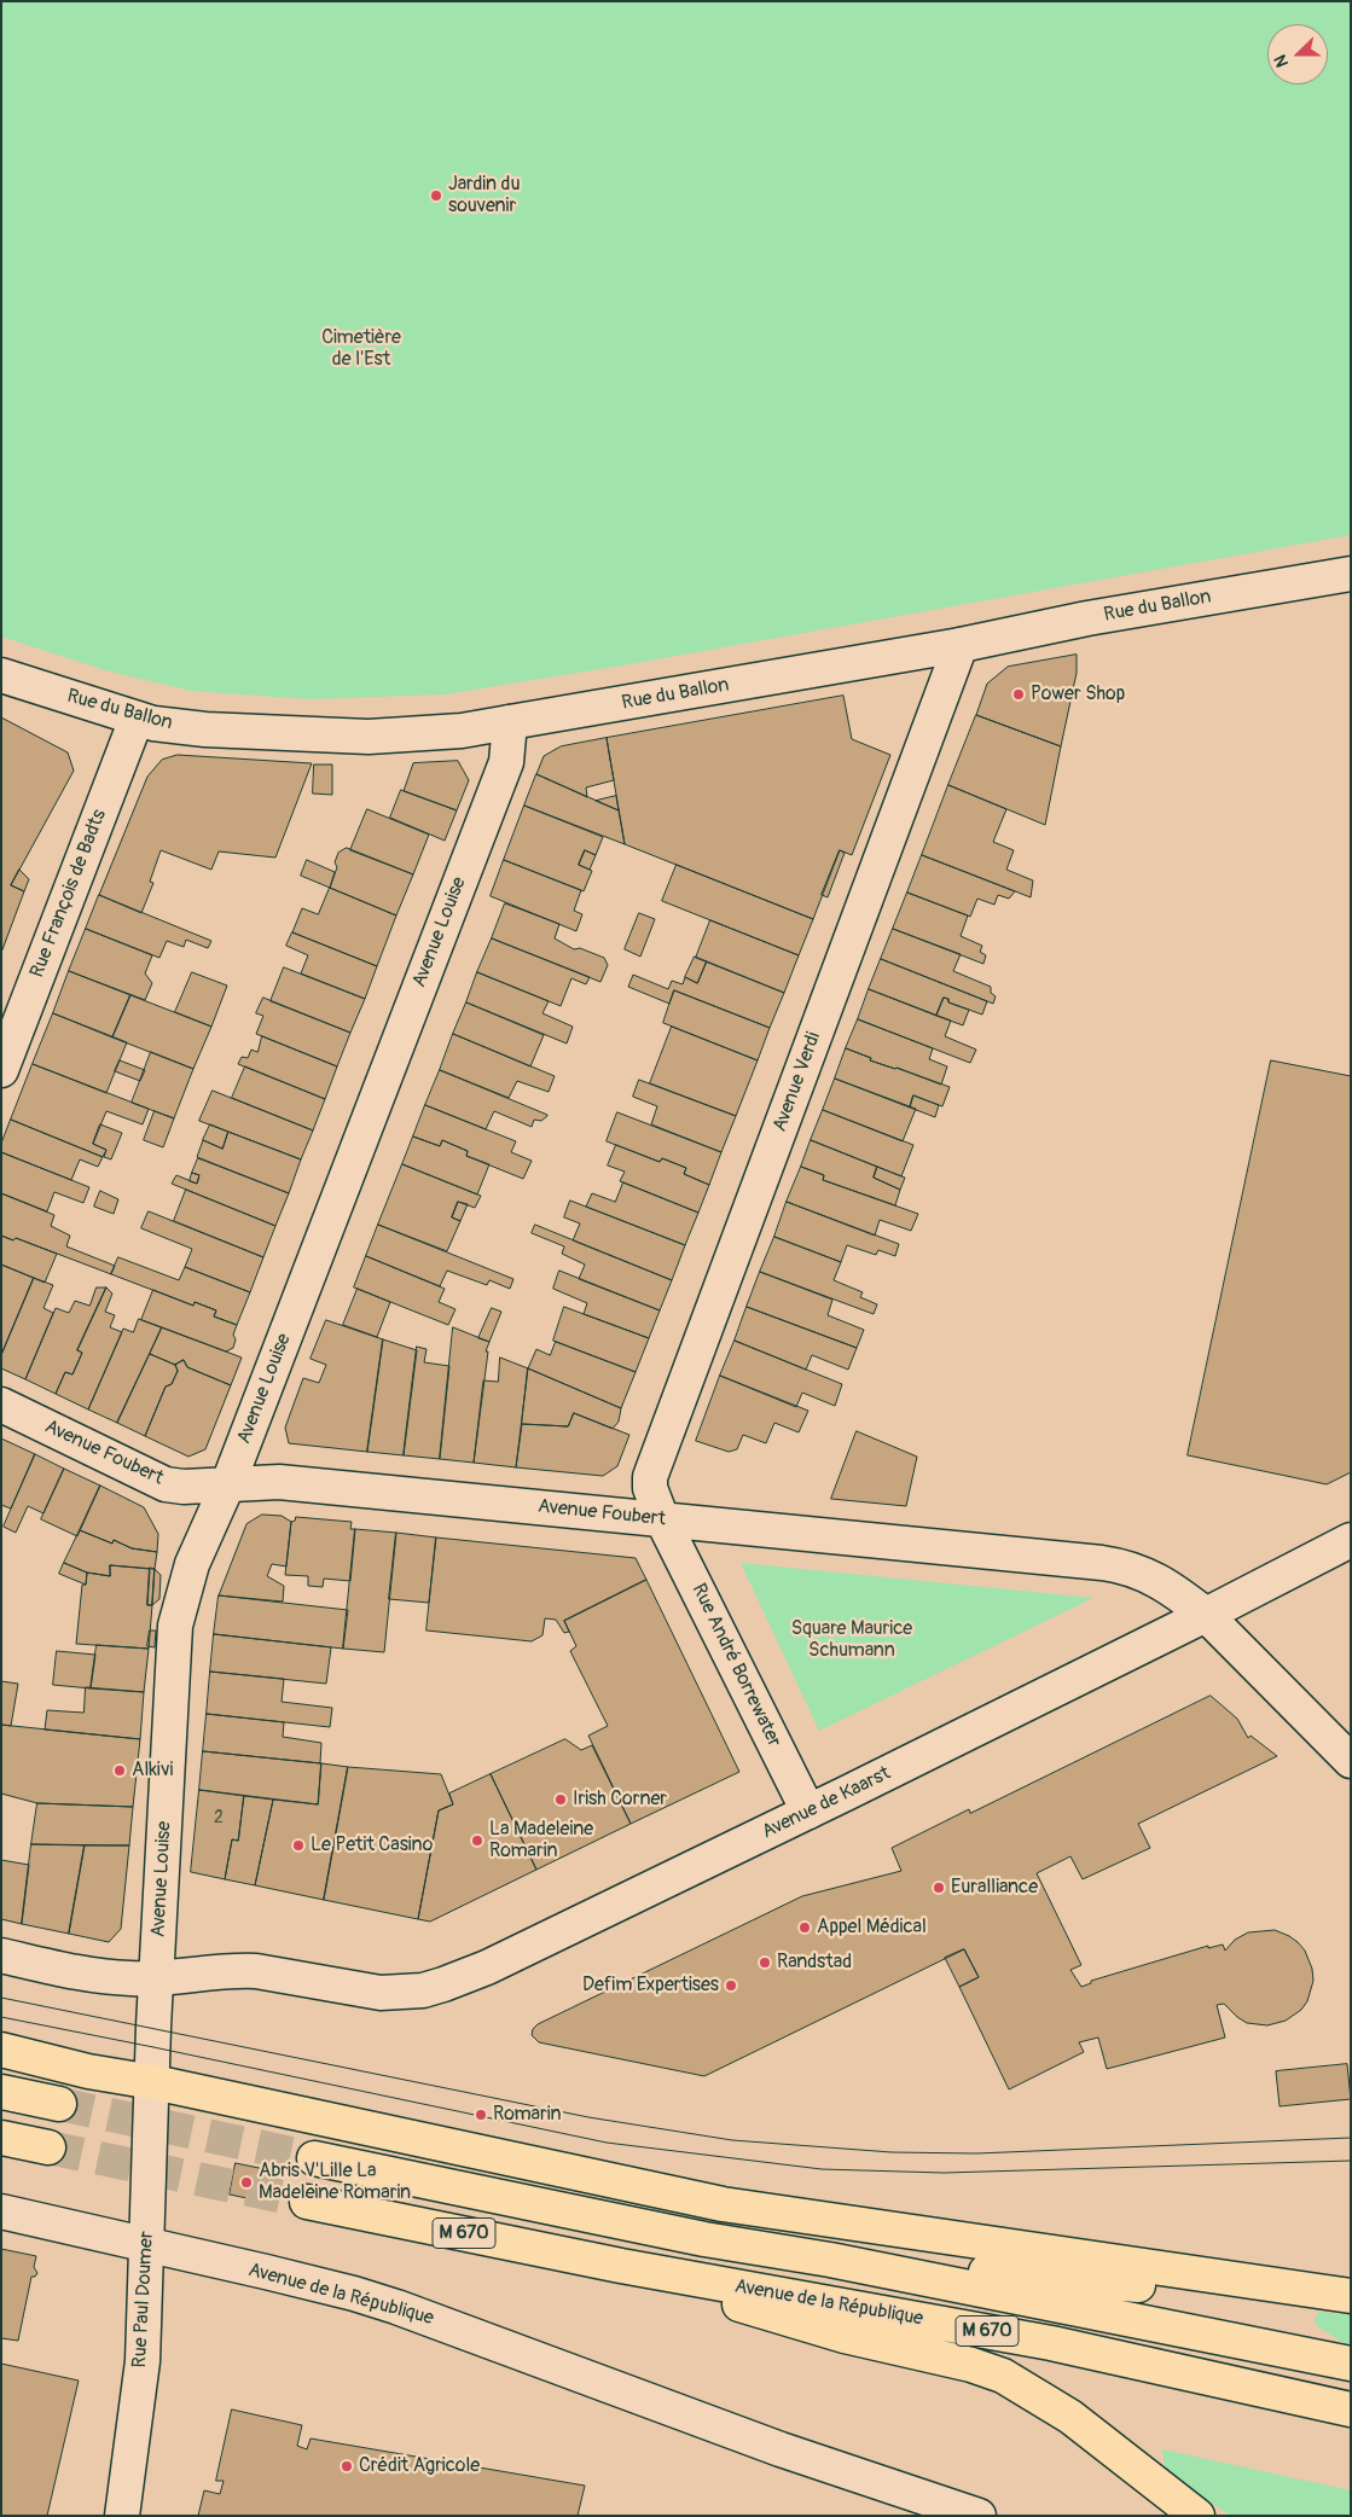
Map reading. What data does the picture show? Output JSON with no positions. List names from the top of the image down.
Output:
{
  "streets": {
    "main road": ["M 670", "Avenue de la République"],
    "street": [
      "Rue du Ballon",
      "Rue François de Badts",
      "Avenue Louise",
      "Avenue Verdi",
      "Avenue Foubert",
      "Rue André Borrewater",
      "Avenue de Kaarst",
      "Rue Paul Doumer"
    ]
  },
  "crossings": [
    ["Rue du Ballon", "Rue François de Badts"],
    ["Rue du Ballon", "Avenue Louise"],
    ["Rue du Ballon", "Avenue Verdi"],
    ["Avenue Louise", "Avenue Foubert"],
    ["Avenue Louise", "Avenue de Kaarst"],
    ["Avenue Louise", "Rue Paul Doumer"],
    ["Avenue Verdi", "Avenue Foubert"],
    ["Avenue Verdi", "Rue André Borrewater"],
    ["Avenue Foubert", "Rue André Borrewater"],
    ["Avenue Foubert", "Avenue de Kaarst"],
    ["Rue André Borrewater", "Avenue de Kaarst"],
    ["M 670", "Avenue de la République"],
    ["Avenue de la République", "Rue Paul Doumer"]
  ],
  "parks": ["Cimetière de l'Est", "Square Maurice Schumann"],
  "places": [
    "Jardin du souvenir",
    "Power Shop",
    "Alkivi",
    "Irish Corner",
    "La Madeleine Romarin",
    "Le Petit Casino",
    "Euralliance",
    "Appel Médical",
    "Randstad",
    "Defim Expertises",
    "Romarin",
    "Abris V'Lille La Madeleine Romarin",
    "Crédit Agricole"
  ],
  "house_numbers": ["2"],
  "north": "left"
}
